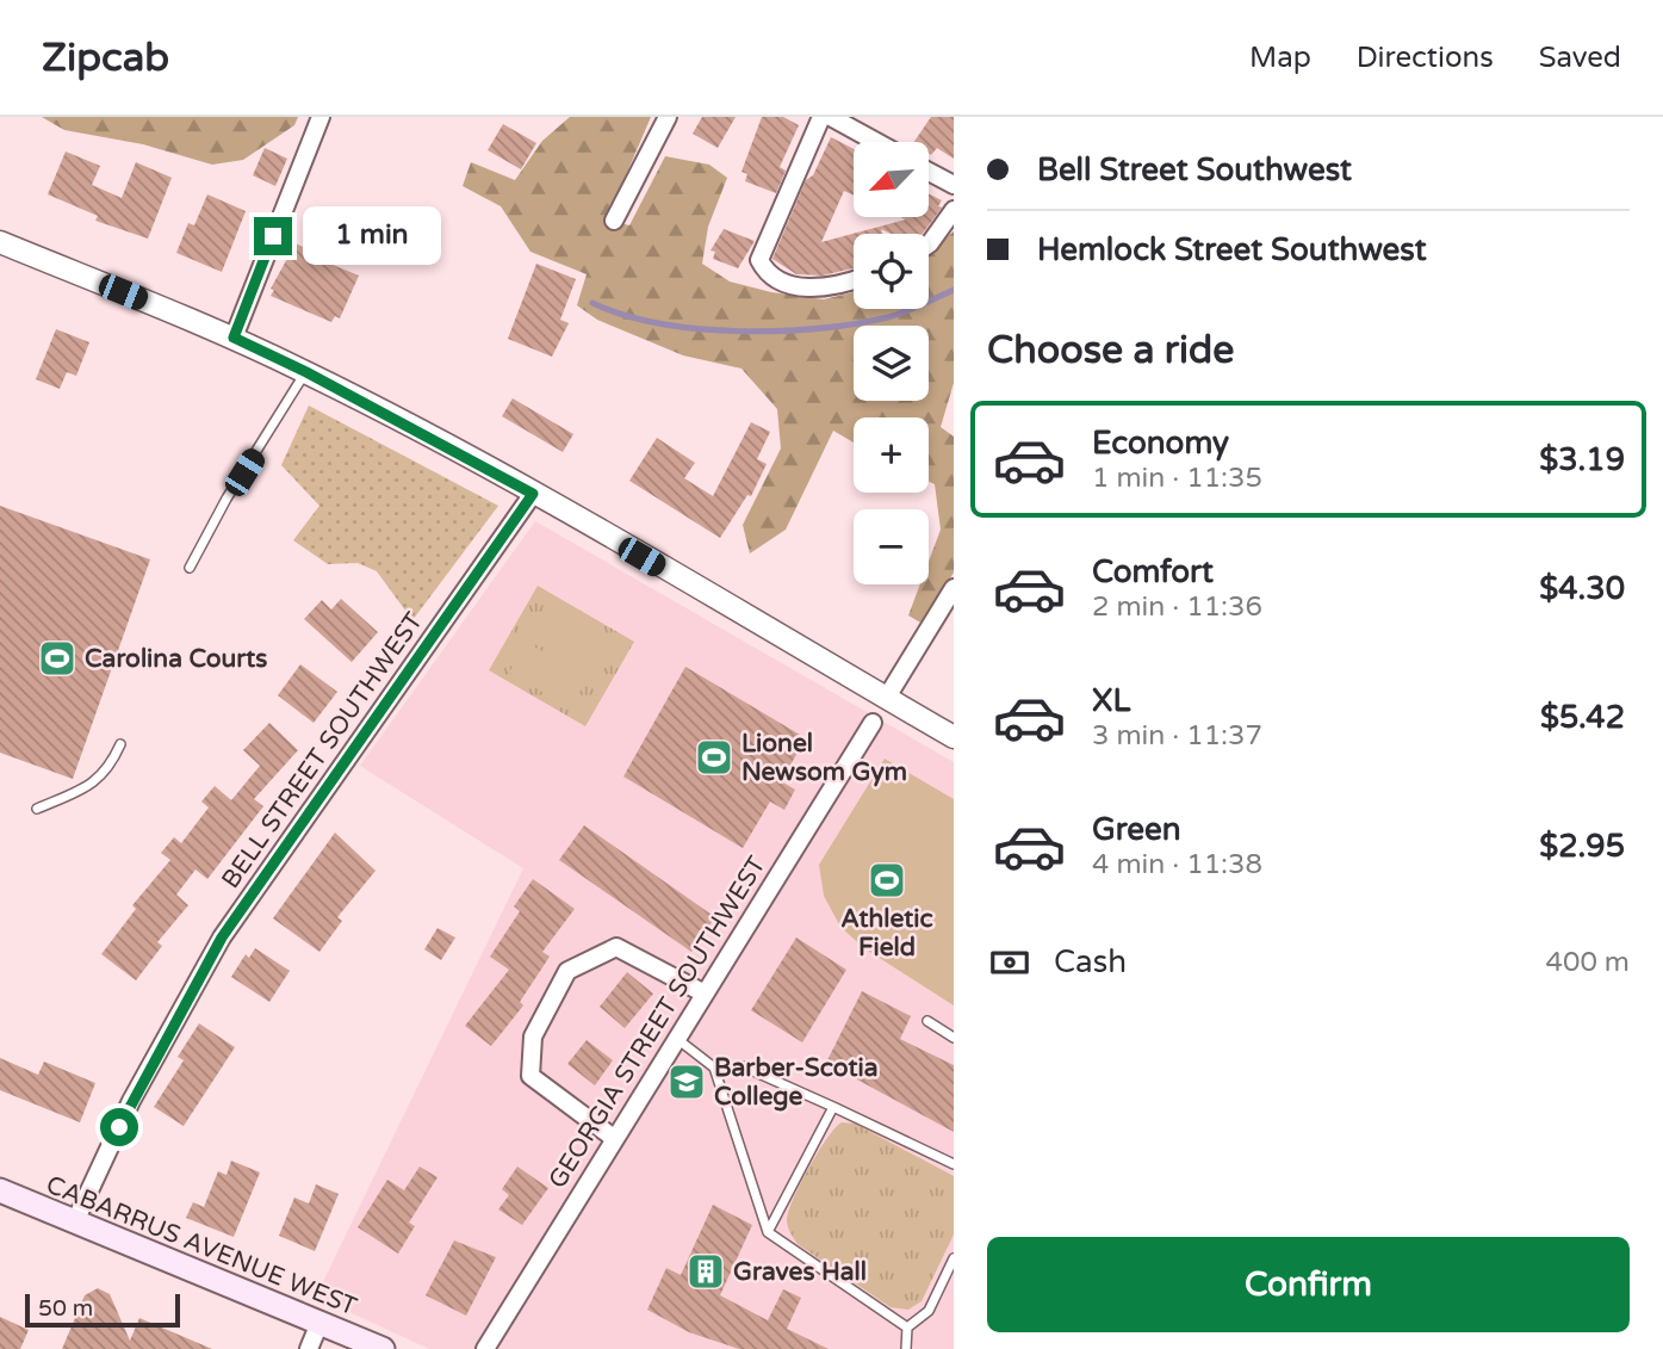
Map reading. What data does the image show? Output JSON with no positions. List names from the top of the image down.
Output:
{
  "streets": {
    "main road": ["CABARRUS AVENUE WEST"],
    "street": ["BELL STREET SOUTHWEST", "GEORGIA STREET SOUTHWEST"]
  },
  "crossings": [
    ["BELL STREET SOUTHWEST", "CABARRUS AVENUE WEST"]
  ],
  "places": {
    "sports": ["Carolina Courts", "Lionel Newsom Gym", "Athletic Field"],
    "school or university": ["Barber-Scotia College"],
    "building": ["Graves Hall"]
  },
  "scale_bar": "50 m",
  "north": "bottom left",
  "page": {
    "header": "Zipcab",
    "nav": ["Map", "Directions", "Saved"],
    "banner": ["Bell Street Southwest", "Hemlock Street Southwest"],
    "map_buttons": ["+", "−"],
    "bubble": "1 min",
    "heading": "Choose a ride",
    "list": [
      {
        "name": "Economy",
        "note": "1 min · 11:35",
        "value": "$3.19"
      },
      {
        "name": "Comfort",
        "note": "2 min · 11:36",
        "value": "$4.30"
      },
      {
        "name": "XL",
        "note": "3 min · 11:37",
        "value": "$5.42"
      },
      {
        "name": "Green",
        "note": "4 min · 11:38",
        "value": "$2.95"
      }
    ],
    "pay": ["Cash", "400 m"],
    "buttons": "Confirm",
    "scale": "50 m"
  }
}
